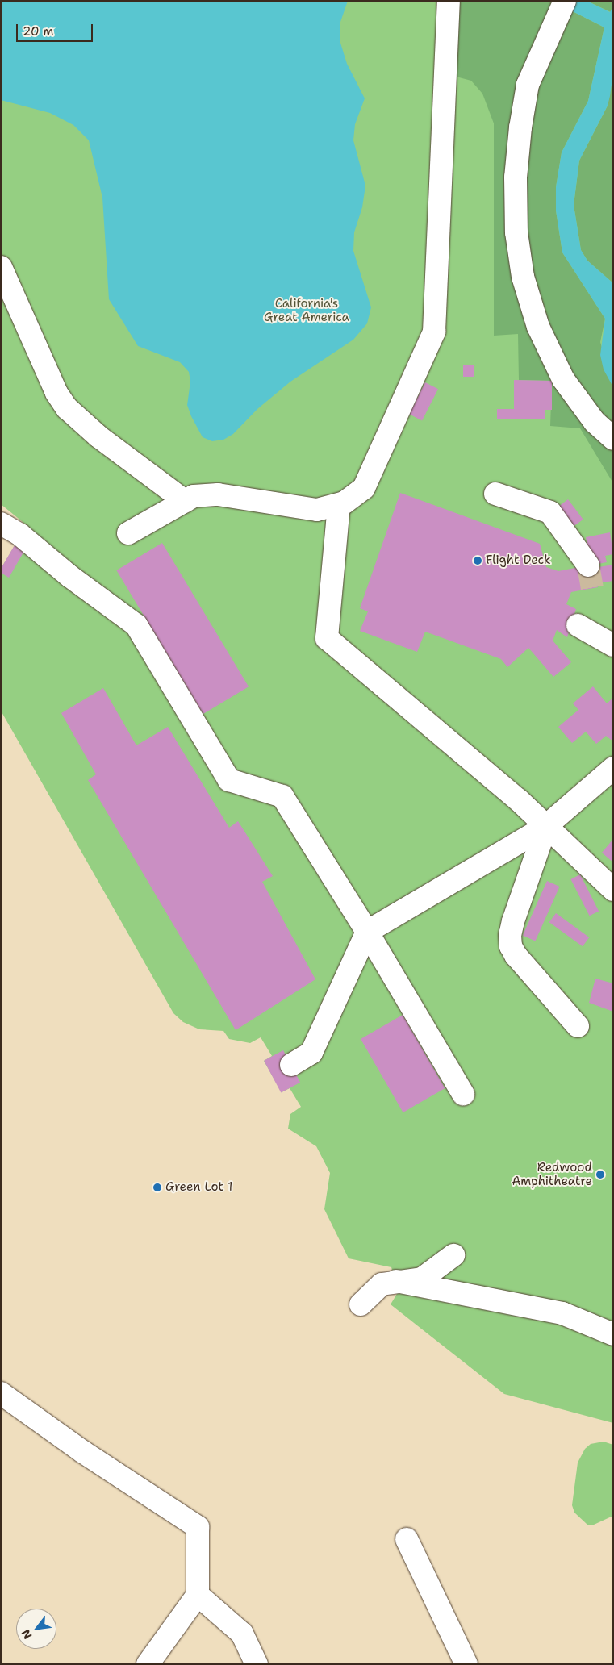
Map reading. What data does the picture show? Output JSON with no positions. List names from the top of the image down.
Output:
{
  "parks": ["California's Great America"],
  "places": ["Flight Deck", "Redwood Amphitheatre", "Green Lot 1"],
  "scale_bar": "20 m",
  "north": "bottom left"
}
